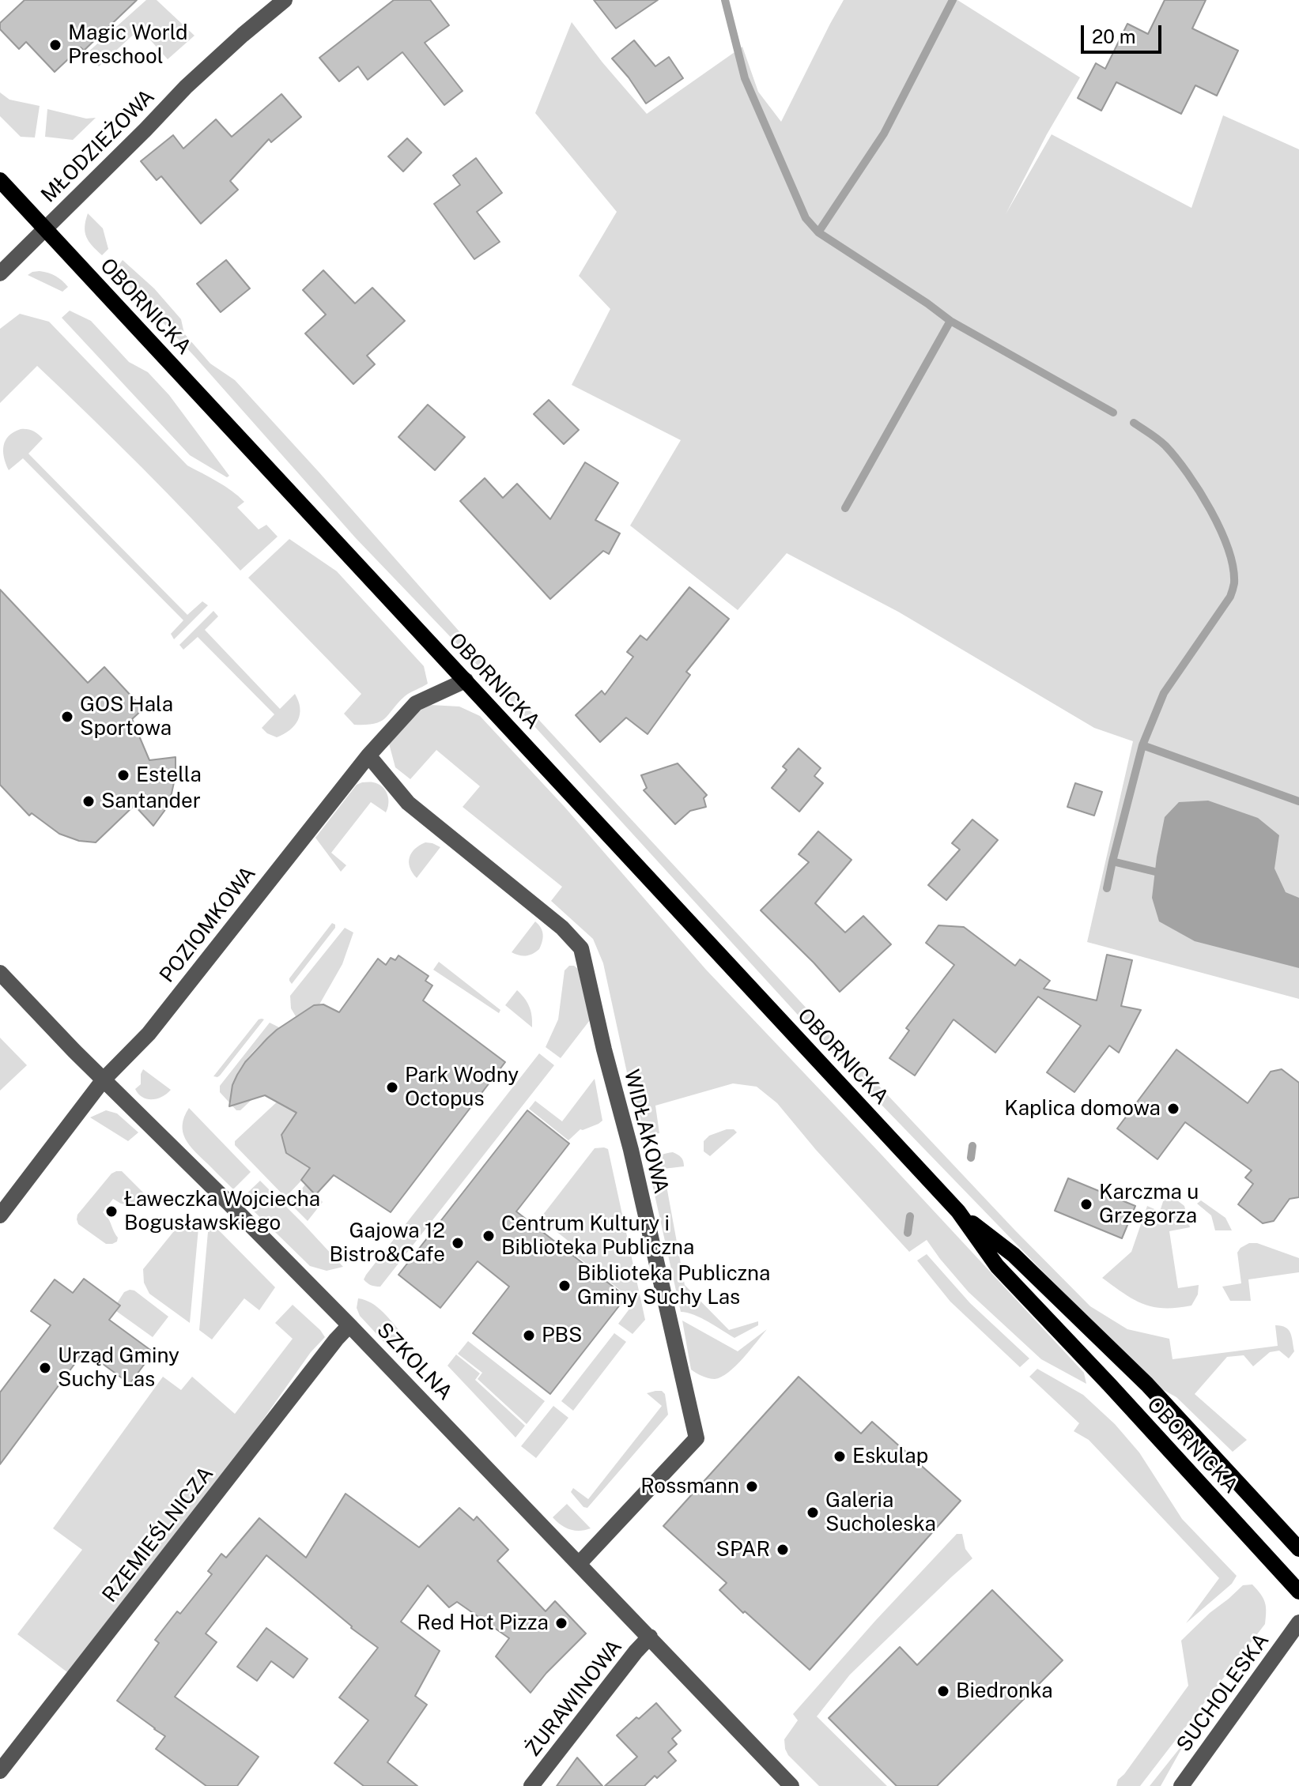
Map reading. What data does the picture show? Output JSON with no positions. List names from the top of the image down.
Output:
{
  "streets": {
    "main road": ["OBORNICKA"],
    "street": [
      "MŁODZIEŻOWA",
      "POZIOMKOWA",
      "WIDŁAKOWA",
      "SZKOLNA",
      "RZEMIEŚLNICZA",
      "SUCHOLESKA",
      "ŻURAWINOWA"
    ]
  },
  "crossings": [
    ["MŁODZIEŻOWA", "OBORNICKA"],
    ["OBORNICKA", "POZIOMKOWA"],
    ["POZIOMKOWA", "WIDŁAKOWA"],
    ["POZIOMKOWA", "SZKOLNA"],
    ["WIDŁAKOWA", "SZKOLNA"],
    ["SZKOLNA", "RZEMIEŚLNICZA"],
    ["SZKOLNA", "ŻURAWINOWA"]
  ],
  "places": [
    "Magic World Preschool",
    "GOS Hala Sportowa",
    "Estella",
    "Santander",
    "Park Wodny Octopus",
    "Kaplica domowa",
    "Karczma u Grzegorza",
    "Ławeczka Wojciecha Bogusławskiego",
    "Centrum Kultury i Biblioteka Publiczna",
    "Gajowa 12 Bistro&Cafe",
    "Biblioteka Publiczna Gminy Suchy Las",
    "PBS",
    "Urząd Gminy Suchy Las",
    "Eskulap",
    "Rossmann",
    "Galeria Sucholeska",
    "SPAR",
    "Red Hot Pizza",
    "Biedronka"
  ],
  "scale_bar": "20 m"
}
